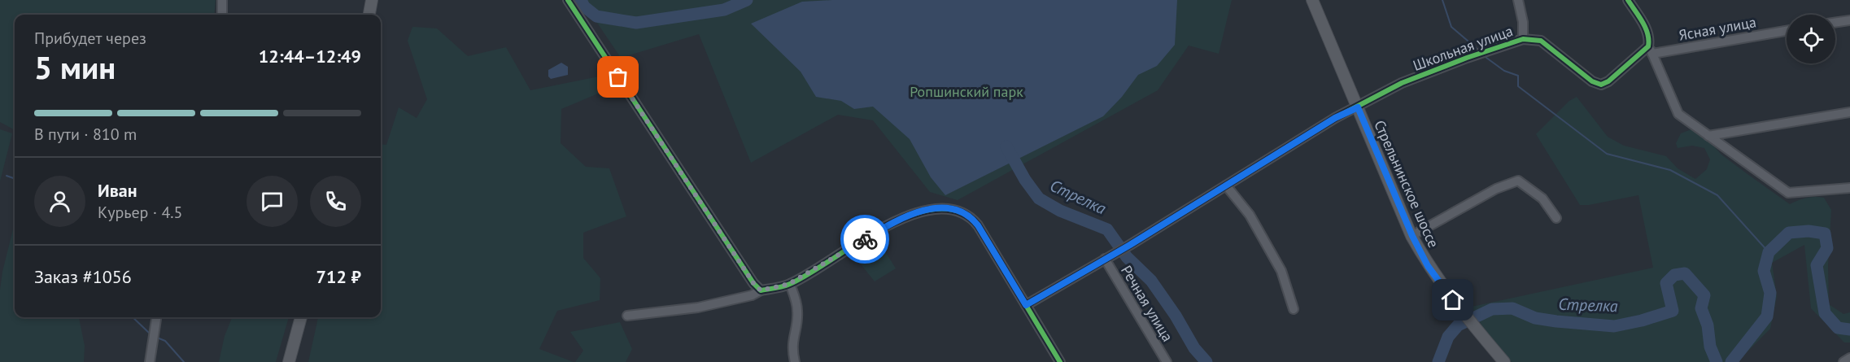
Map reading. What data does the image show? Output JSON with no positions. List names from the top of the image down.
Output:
{
  "streets": {
    "main road": ["Стрельнинское шоссе"],
    "street": ["Ясная улица", "Школьная улица", "Речная улица"]
  },
  "crossings": [
    ["Ясная улица", "Школьная улица"],
    ["Школьная улица", "Стрельнинское шоссе"],
    ["Школьная улица", "Речная улица"]
  ],
  "water": ["Стрелка"],
  "parks": ["Ропшинский парк"],
  "page": {
    "heading": ["5 мин", "Прибудет через", "12:44–12:49"],
    "panel": [
      "Иван",
      "Курьер · 4.5",
      "Заказ #1056",
      "712 ₽"
    ],
    "bar": "В пути · 810 m"
  }
}
